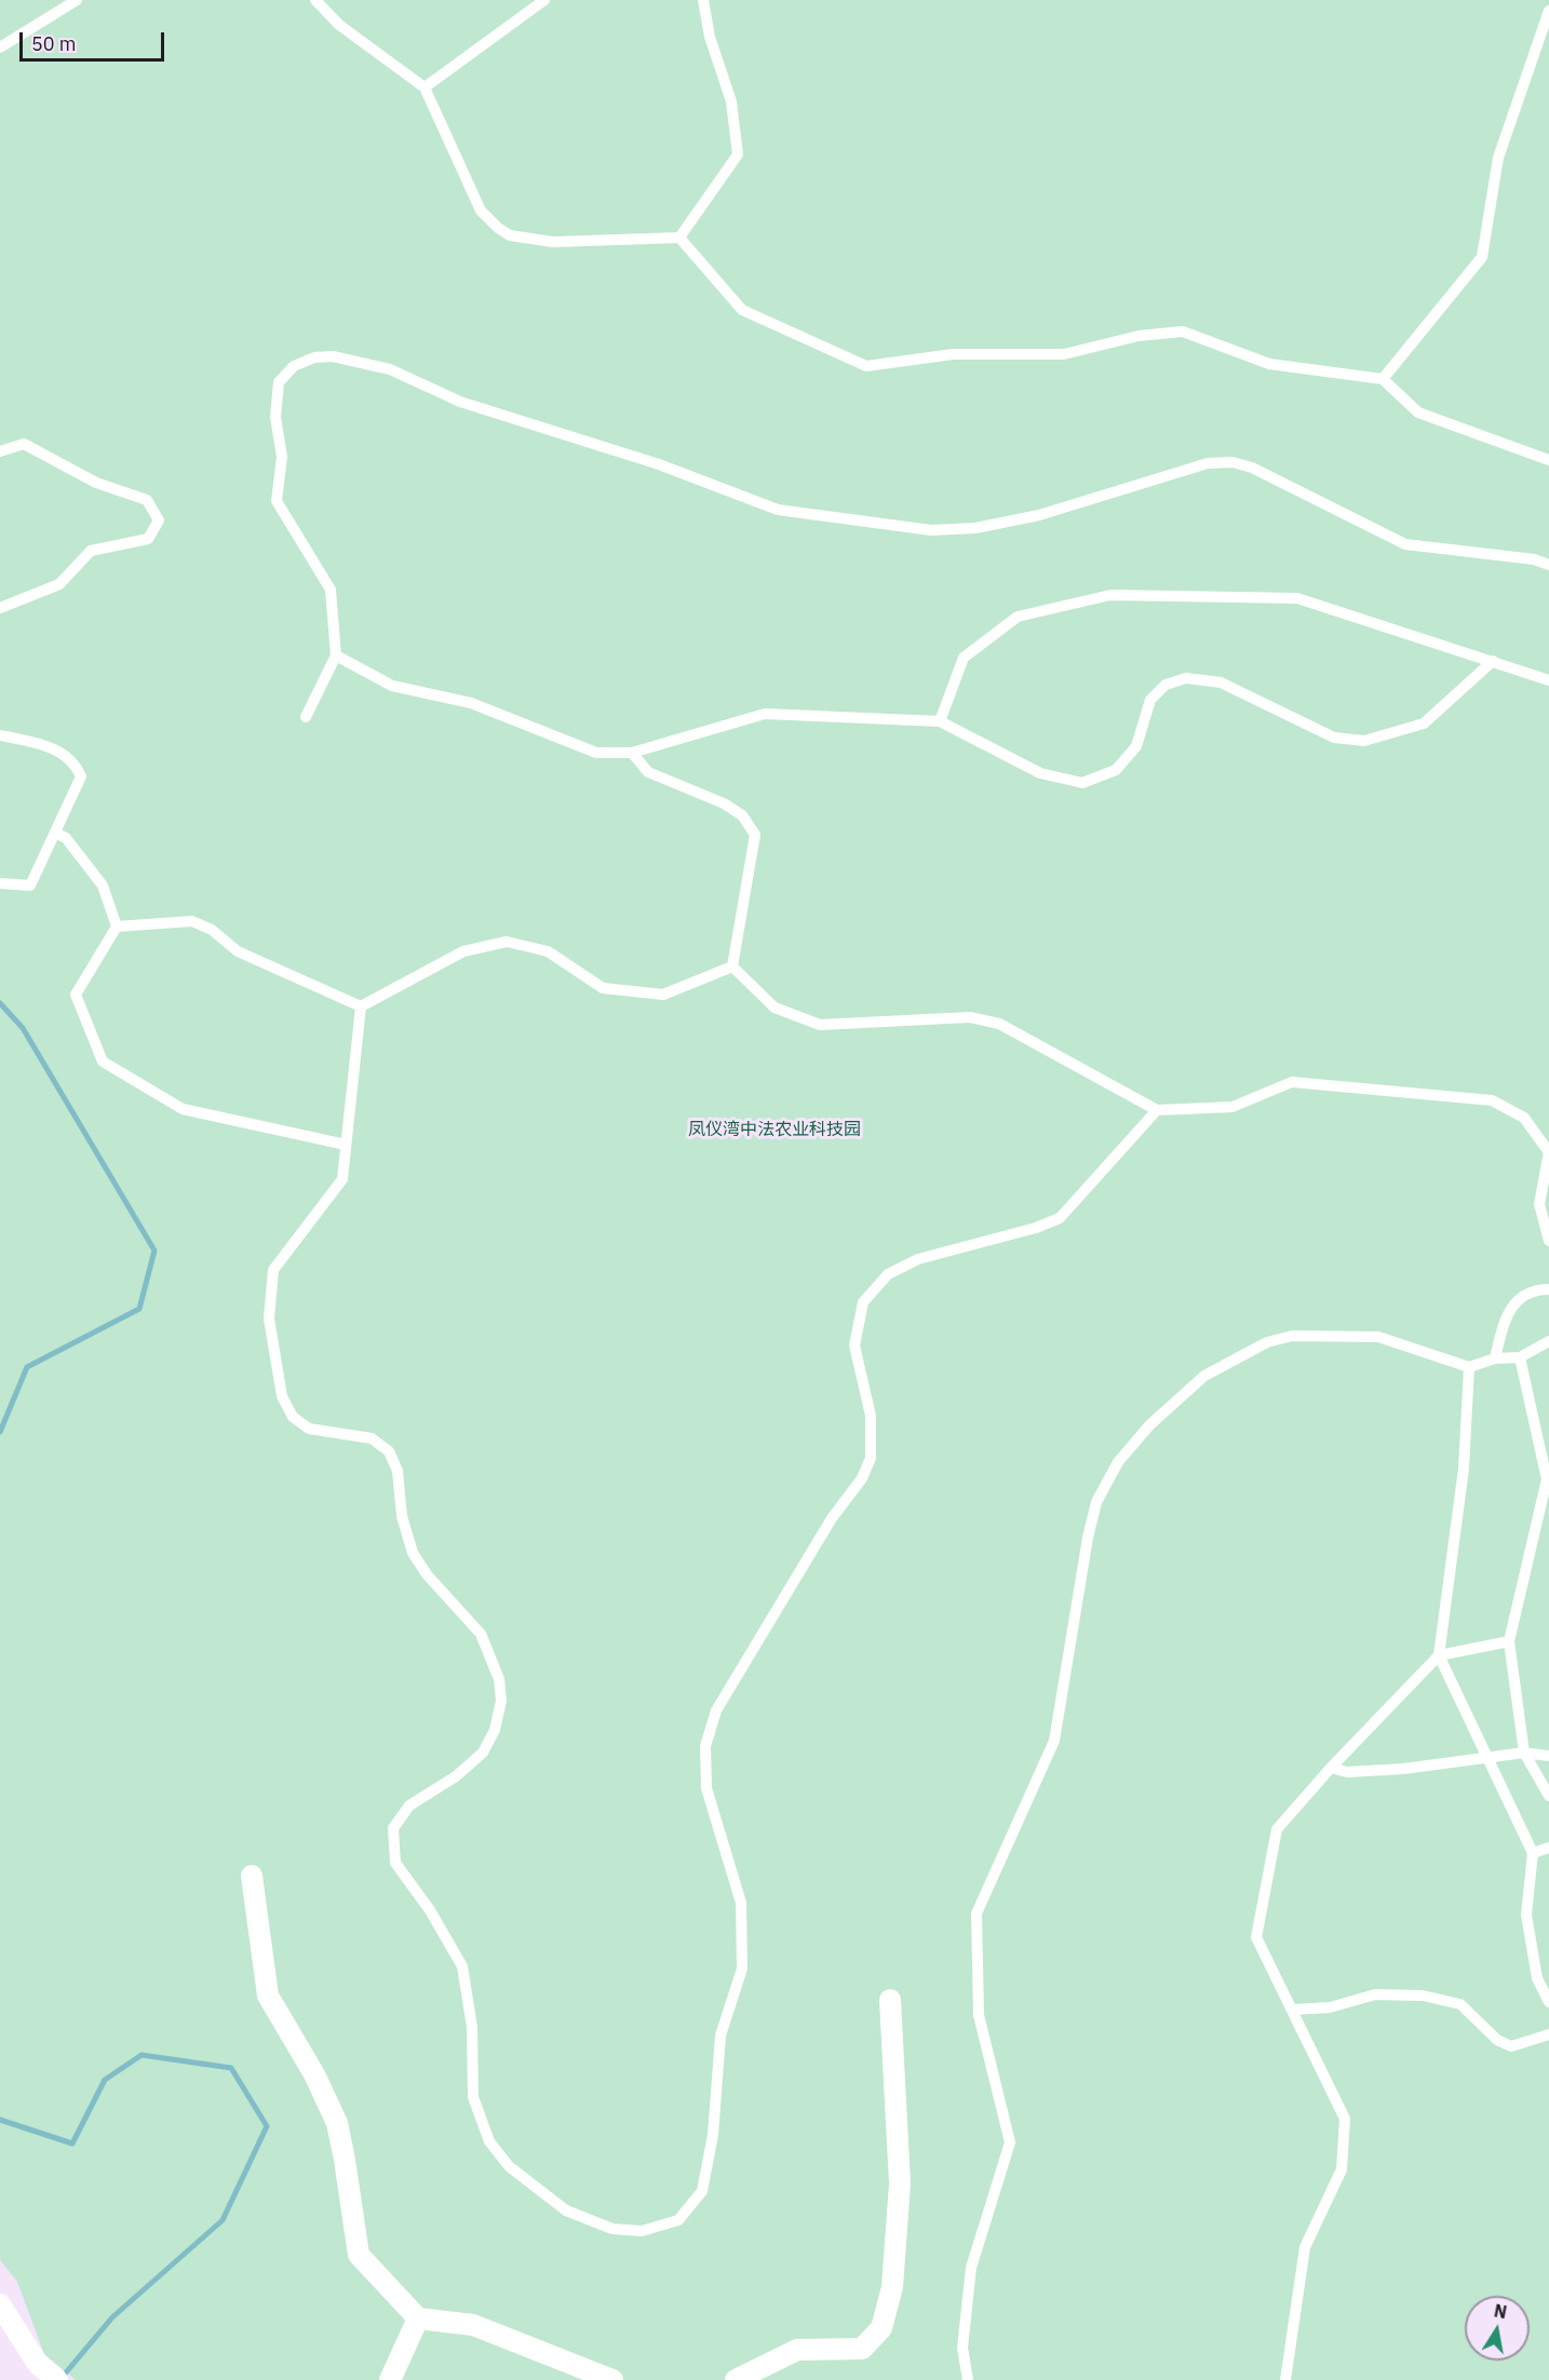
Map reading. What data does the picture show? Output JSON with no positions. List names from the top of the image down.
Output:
{
  "parks": ["凤仪湾中法农业科技园"],
  "scale_bar": "50 m",
  "north": "top"
}
